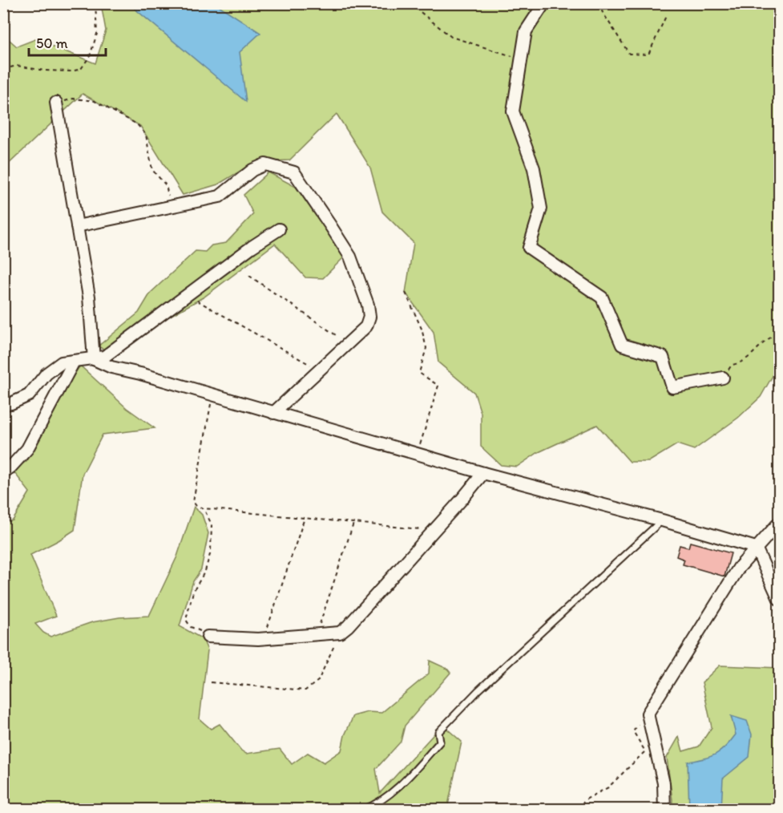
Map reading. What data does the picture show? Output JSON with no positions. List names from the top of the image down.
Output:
{
  "scale_bar": "50 m"
}
